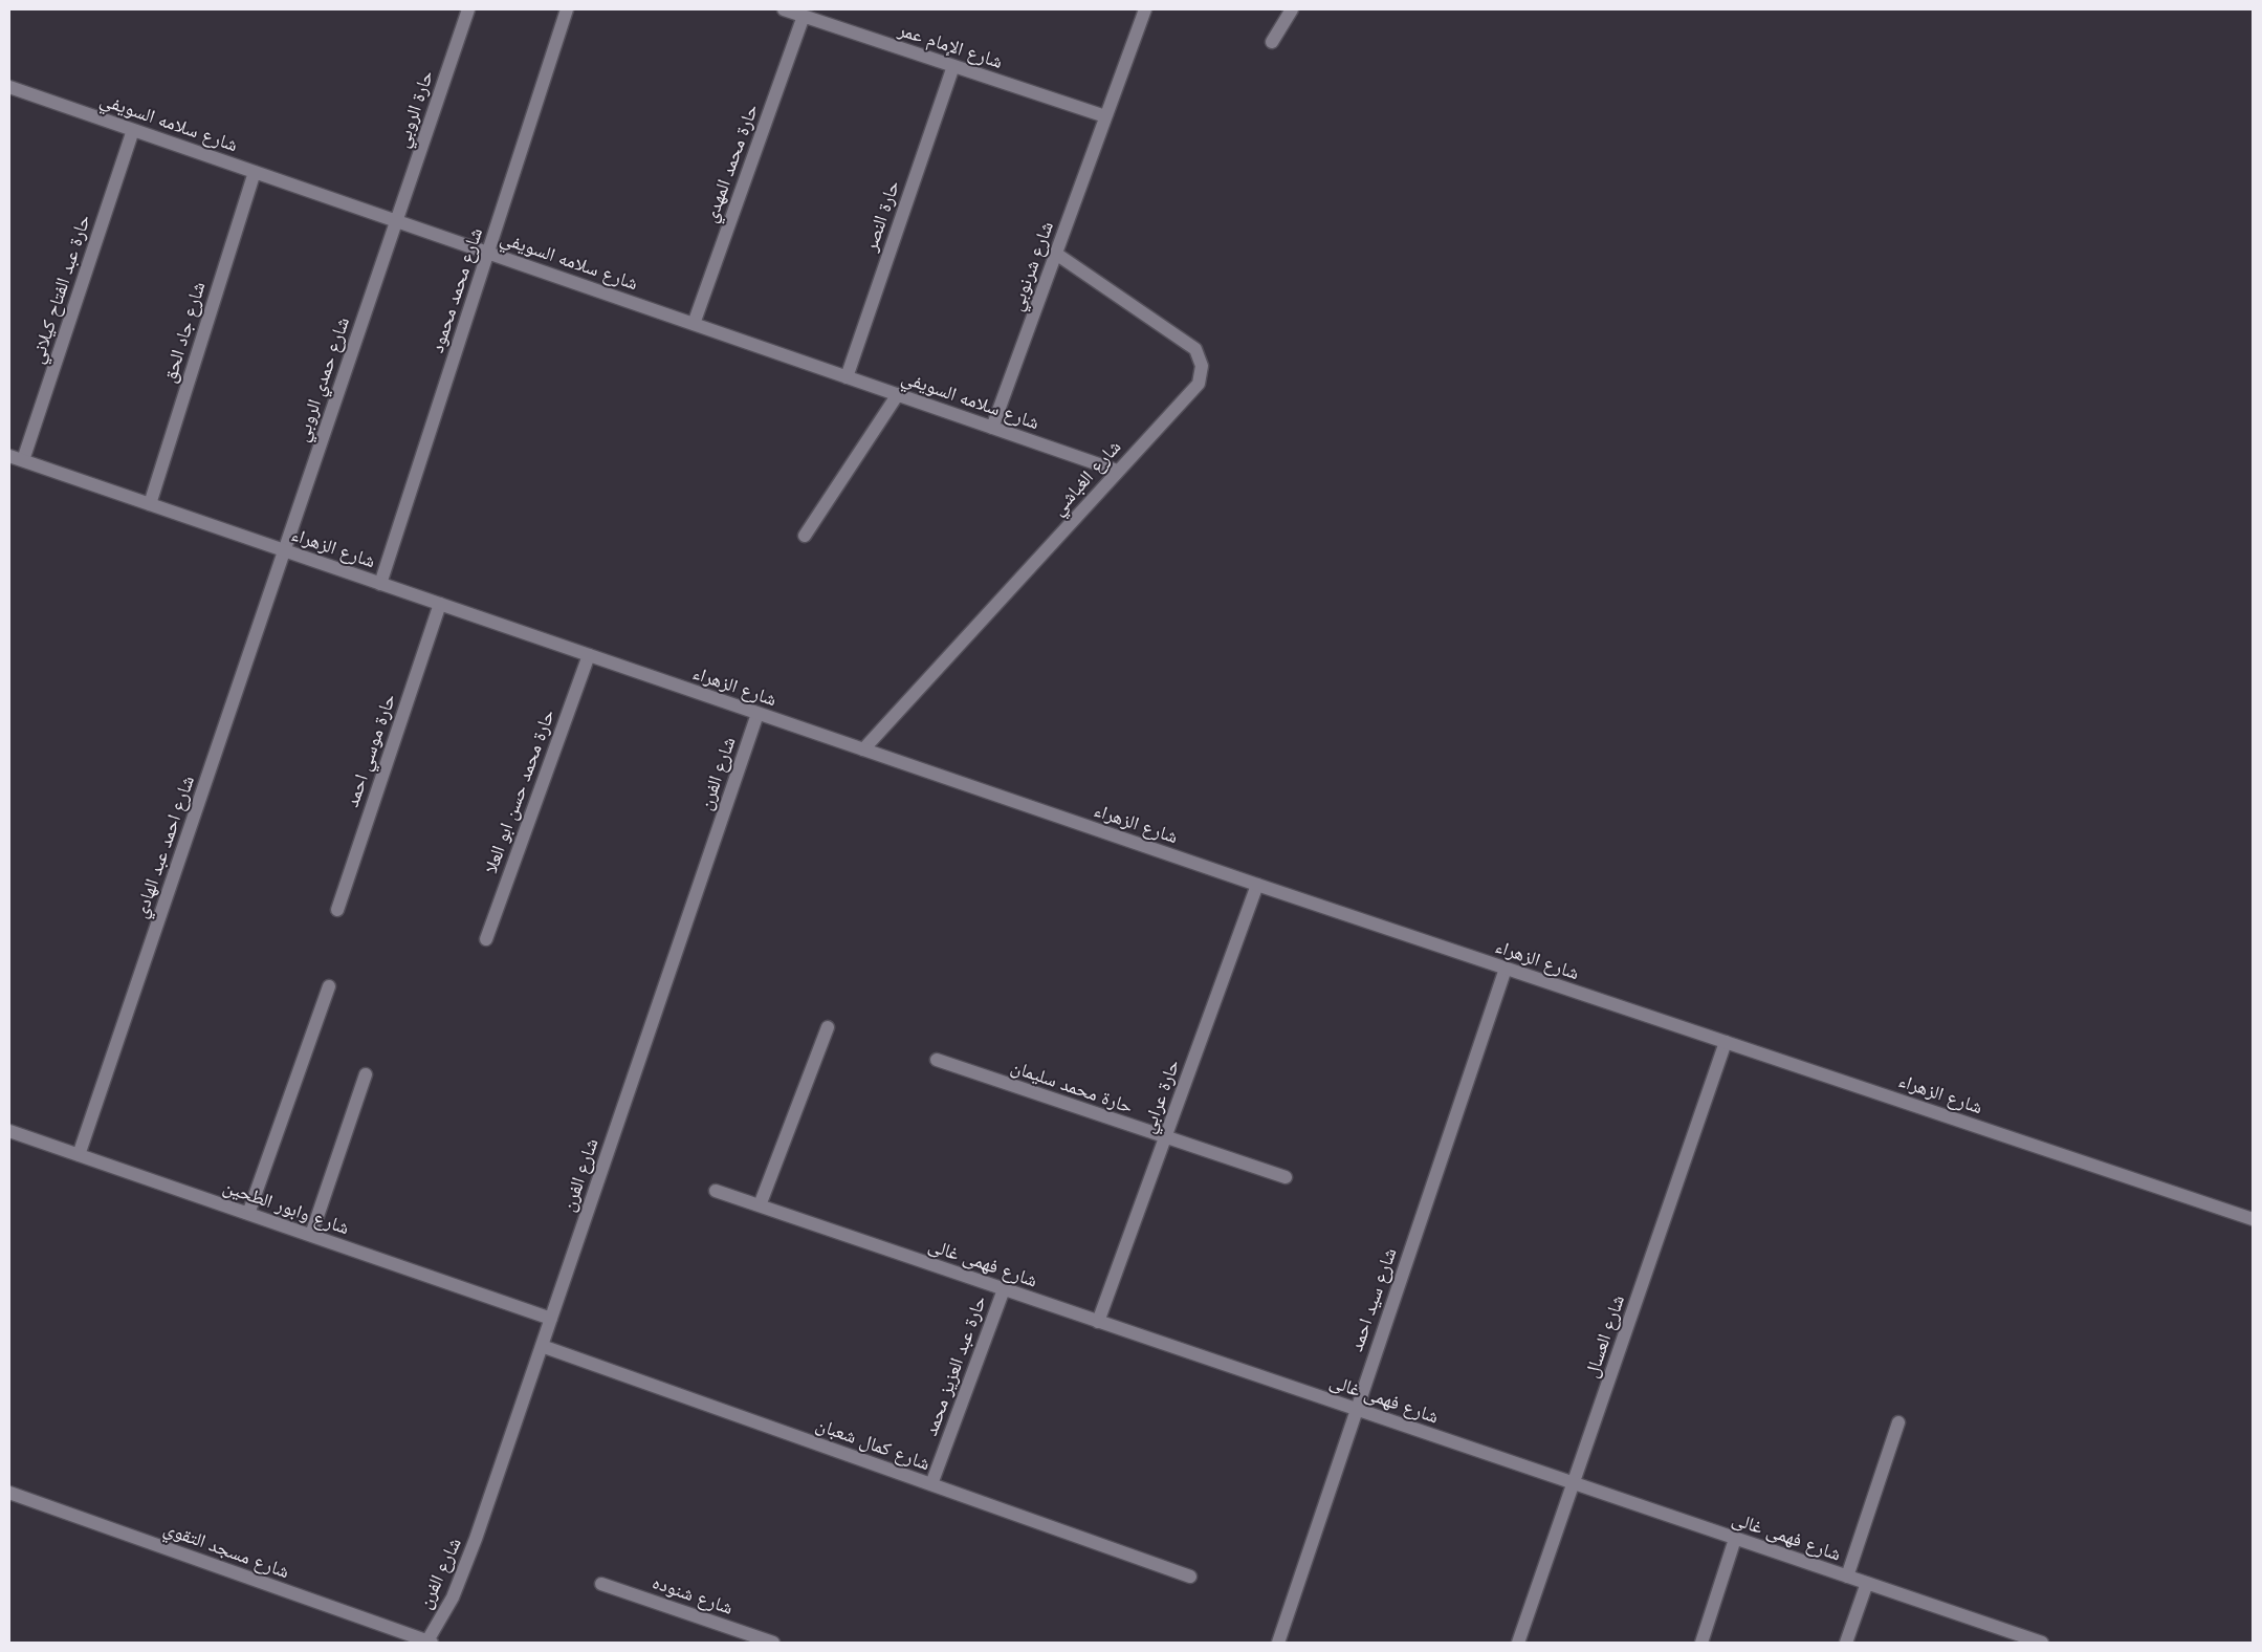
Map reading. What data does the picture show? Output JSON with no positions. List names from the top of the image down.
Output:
{
  "streets": {
    "street": [
      "شارع الإمام عمر",
      "حارة الروبي",
      "شارع سلامه السويفي",
      "حارة محمد المهدي",
      "حارة النصر",
      "شارع شرنوبي",
      "حارة عبد الفتاح كيلاني",
      "شارع محمد محمود",
      "شارع جاد الحق",
      "شارع حمدي الروبي",
      "شارع الغباشي",
      "شارع الزهراء",
      "حارة موسي احمد",
      "شارع الفرن",
      "حارة محمد حسن ابو العلا",
      "شارع احمد عبد الهادي",
      "حارة محمد سليمان",
      "حارة عرابي",
      "شارع وابور الطحين",
      "شارع فهمى غالى",
      "شارع سيد احمد",
      "شارع العسال",
      "حارة عبد العزيز محمد",
      "شارع كمال شعبان",
      "شارع مسجد التقوي",
      "شارع شنوده"
    ]
  },
  "crossings": [
    ["شارع الإمام عمر", "حارة محمد المهدي"],
    ["شارع الإمام عمر", "حارة النصر"],
    ["شارع الإمام عمر", "شارع شرنوبي"],
    ["حارة الروبي", "شارع سلامه السويفي"],
    ["حارة الروبي", "شارع حمدي الروبي"],
    ["شارع سلامه السويفي", "حارة محمد المهدي"],
    ["شارع سلامه السويفي", "حارة النصر"],
    ["شارع سلامه السويفي", "شارع شرنوبي"],
    ["شارع سلامه السويفي", "حارة عبد الفتاح كيلاني"],
    ["شارع سلامه السويفي", "شارع محمد محمود"],
    ["شارع سلامه السويفي", "شارع جاد الحق"],
    ["شارع سلامه السويفي", "شارع حمدي الروبي"],
    ["شارع سلامه السويفي", "شارع الغباشي"],
    ["شارع شرنوبي", "شارع الغباشي"],
    ["حارة عبد الفتاح كيلاني", "شارع الزهراء"],
    ["شارع محمد محمود", "شارع الزهراء"],
    ["شارع جاد الحق", "شارع الزهراء"],
    ["شارع حمدي الروبي", "شارع الزهراء"],
    ["شارع حمدي الروبي", "شارع احمد عبد الهادي"],
    ["شارع الغباشي", "شارع الزهراء"],
    ["شارع الزهراء", "حارة موسي احمد"],
    ["شارع الزهراء", "شارع الفرن"],
    ["شارع الزهراء", "حارة محمد حسن ابو العلا"],
    ["شارع الزهراء", "شارع احمد عبد الهادي"],
    ["شارع الزهراء", "حارة عرابي"],
    ["شارع الزهراء", "شارع سيد احمد"],
    ["شارع الزهراء", "شارع العسال"],
    ["شارع الفرن", "شارع وابور الطحين"],
    ["شارع الفرن", "شارع كمال شعبان"],
    ["شارع الفرن", "شارع مسجد التقوي"],
    ["شارع احمد عبد الهادي", "شارع وابور الطحين"],
    ["حارة محمد سليمان", "حارة عرابي"],
    ["حارة عرابي", "شارع فهمى غالى"],
    ["شارع فهمى غالى", "شارع سيد احمد"],
    ["شارع فهمى غالى", "شارع العسال"],
    ["شارع فهمى غالى", "حارة عبد العزيز محمد"],
    ["حارة عبد العزيز محمد", "شارع كمال شعبان"]
  ]
}
